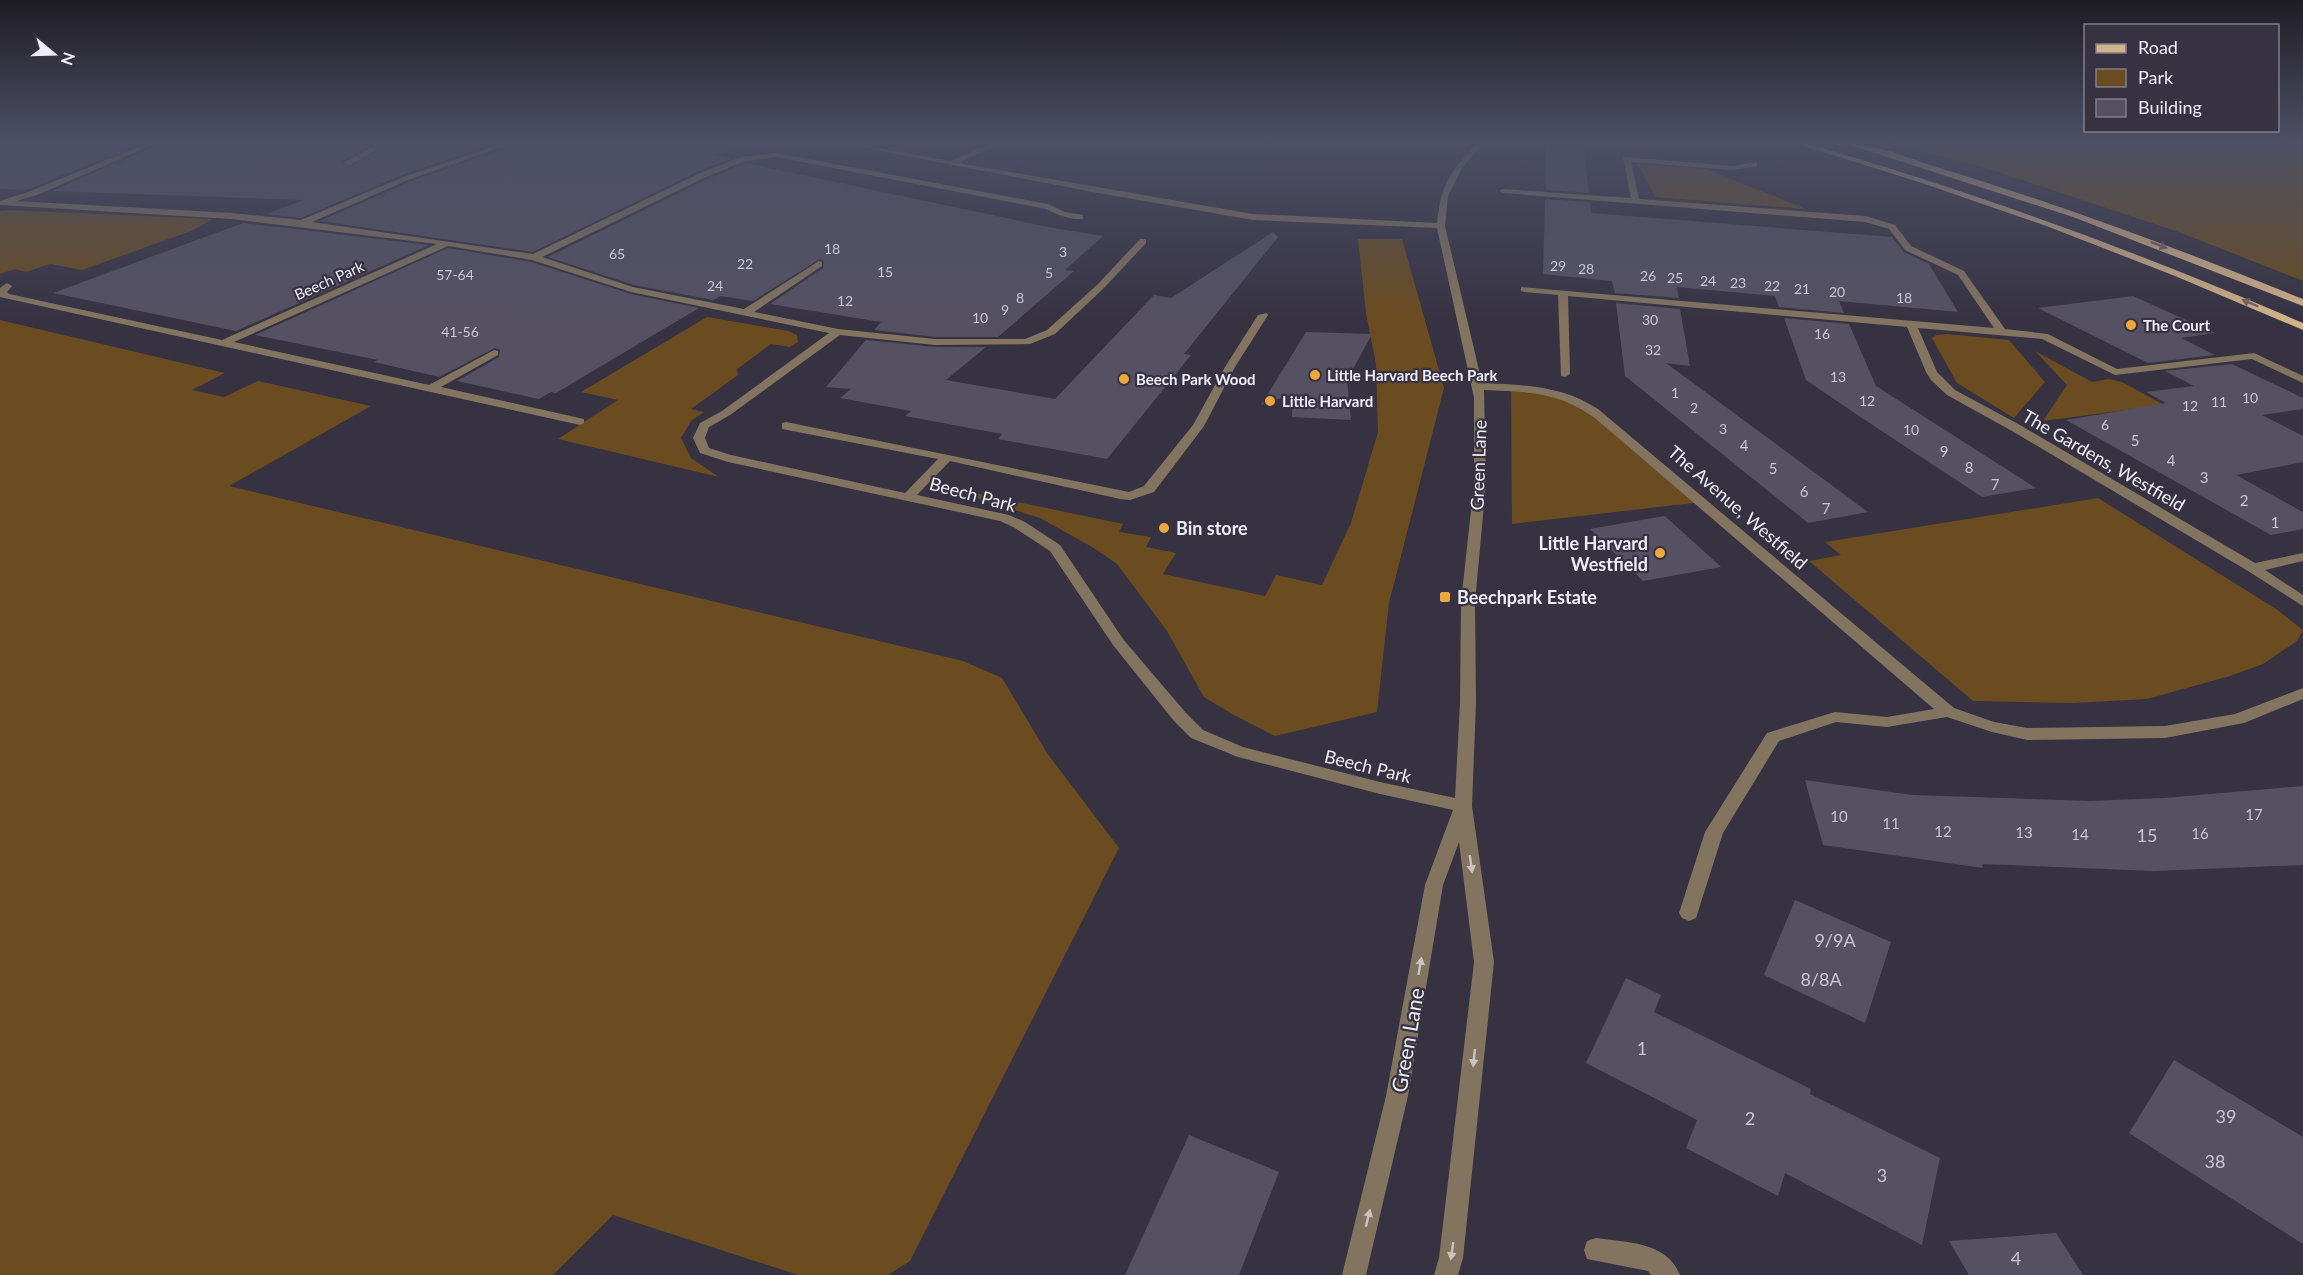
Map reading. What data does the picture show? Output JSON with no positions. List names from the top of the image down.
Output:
{
  "streets": {
    "street": [
      "Beech Park",
      "The Gardens, Westfield",
      "Green Lane",
      "The Avenue, Westfield"
    ]
  },
  "crossings": [
    ["Beech Park", "Green Lane"],
    ["Green Lane", "The Avenue, Westfield"]
  ],
  "places": {
    "other": [
      "The Court",
      "Little Harvard Beech Park",
      "Beech Park Wood",
      "Little Harvard",
      "Bin store",
      "Little Harvard Westfield"
    ],
    "transit": ["Beechpark Estate"]
  },
  "house_numbers": [
    "18",
    "3",
    "65",
    "22",
    "29",
    "28",
    "15",
    "5",
    "57-64",
    "26",
    "25",
    "24",
    "23",
    "24",
    "22",
    "21",
    "20",
    "8",
    "18",
    "12",
    "9",
    "10",
    "30",
    "41-56",
    "16",
    "32",
    "13",
    "1",
    "10",
    "12",
    "11",
    "12",
    "2",
    "6",
    "3",
    "10",
    "5",
    "4",
    "9",
    "4",
    "8",
    "5",
    "3",
    "7",
    "6",
    "2",
    "7",
    "1",
    "17",
    "10",
    "11",
    "12",
    "13",
    "16",
    "14",
    "15",
    "9/9A",
    "8/8A",
    "1",
    "39",
    "2",
    "38",
    "3",
    "4"
  ],
  "legend": ["Road", "Park", "Building"],
  "north": "right"
}
